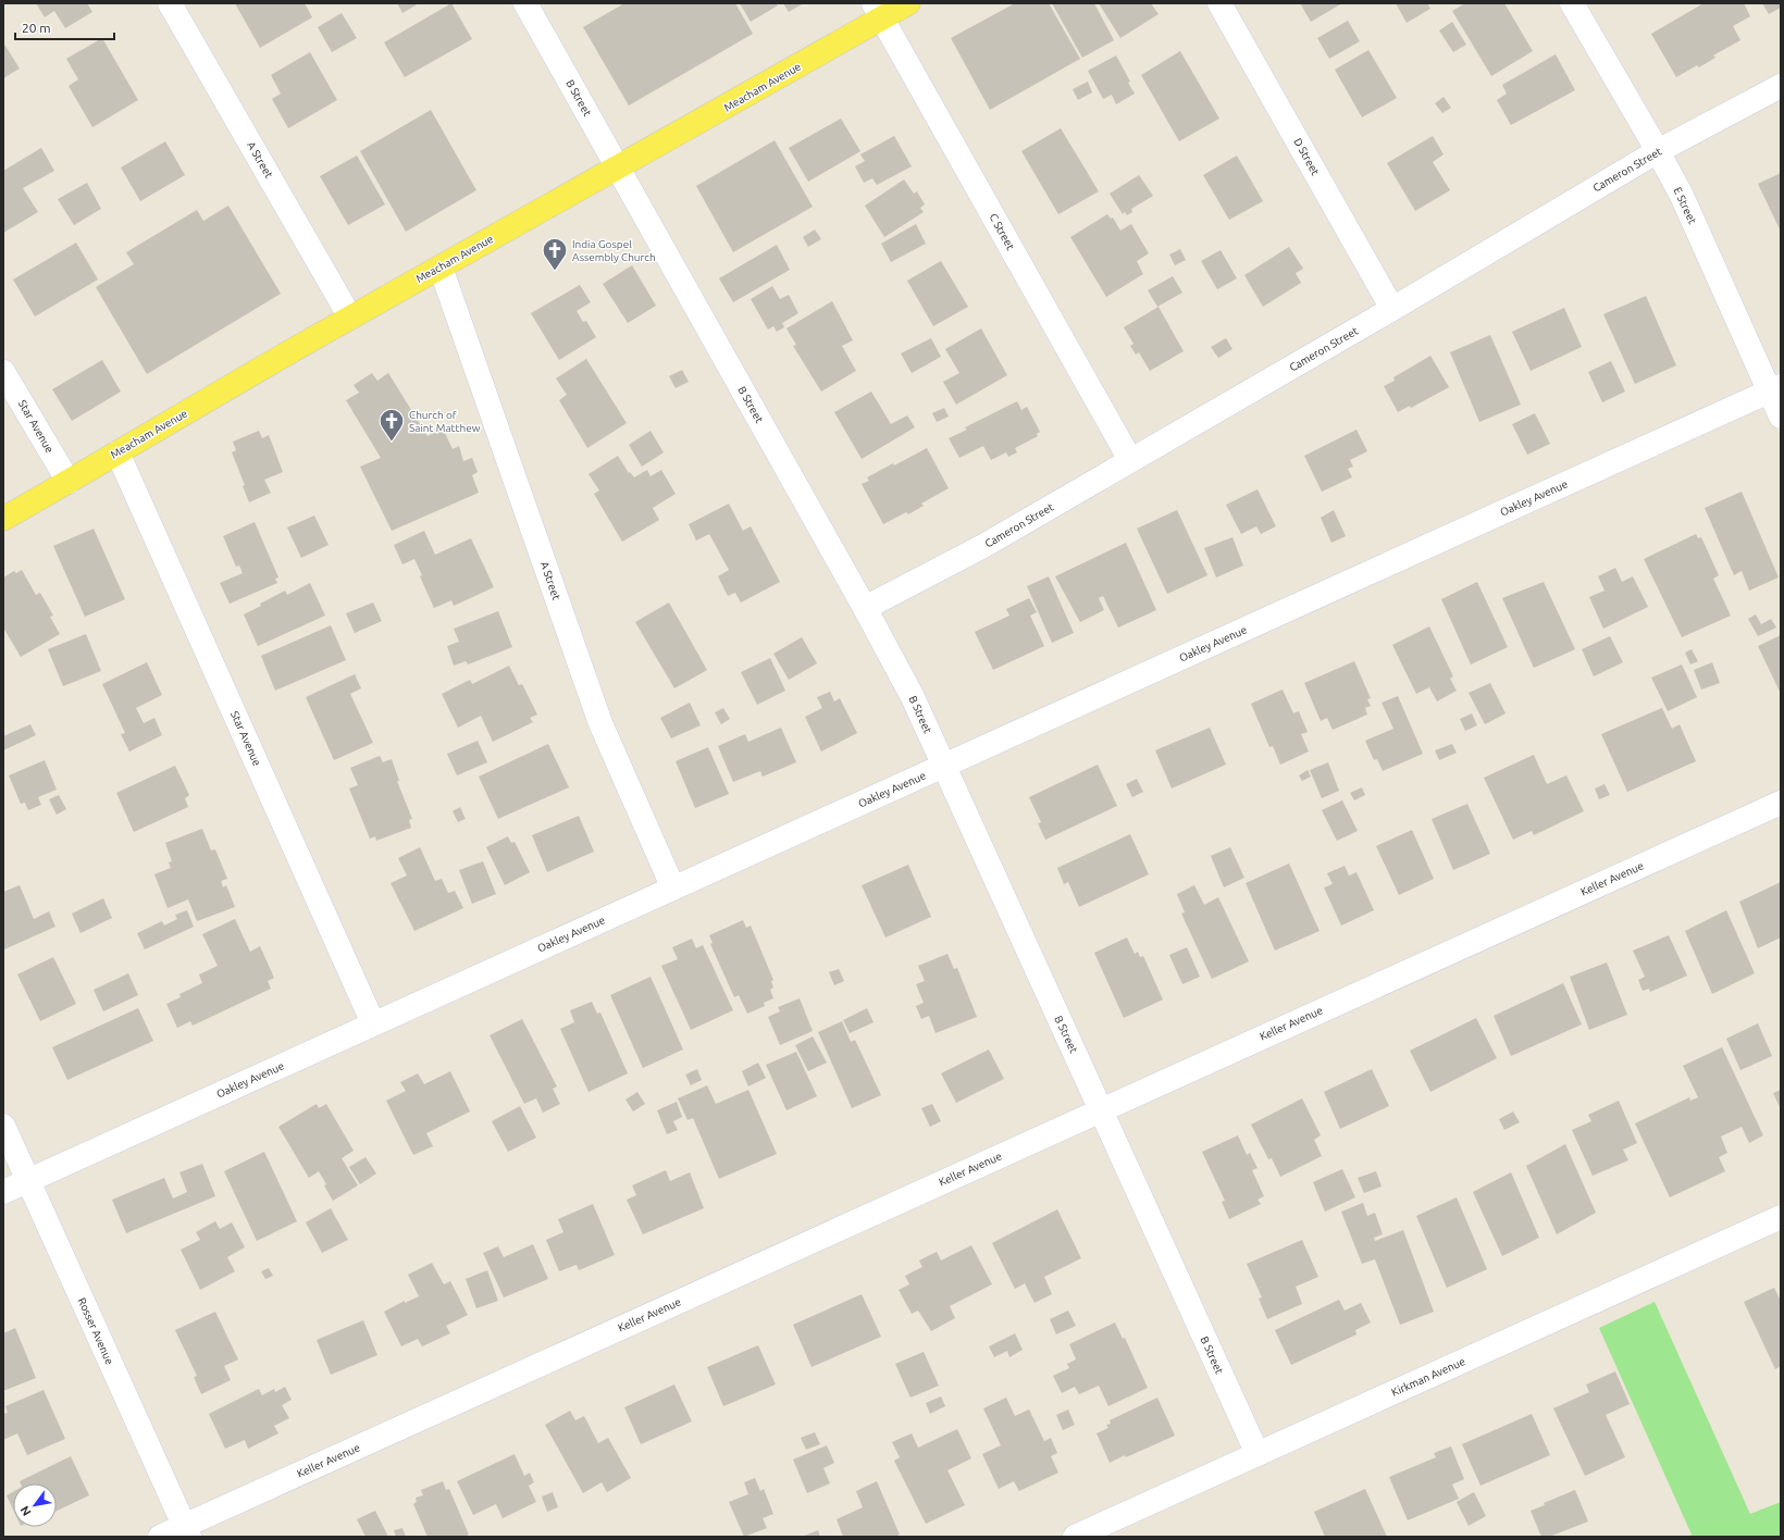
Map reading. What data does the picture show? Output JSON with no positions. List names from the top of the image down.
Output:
{
  "streets": {
    "main road": ["Meacham Avenue"],
    "street": [
      "B Street",
      "D Street",
      "A Street",
      "Cameron Street",
      "E Street",
      "C Street",
      "Star Avenue",
      "Oakley Avenue",
      "Keller Avenue",
      "Rosser Avenue",
      "Kirkman Avenue"
    ]
  },
  "crossings": [
    ["Meacham Avenue", "B Street"],
    ["Meacham Avenue", "A Street"],
    ["Meacham Avenue", "C Street"],
    ["Meacham Avenue", "Star Avenue"],
    ["B Street", "Cameron Street"],
    ["B Street", "Oakley Avenue"],
    ["B Street", "Keller Avenue"],
    ["B Street", "Kirkman Avenue"],
    ["D Street", "Cameron Street"],
    ["A Street", "Oakley Avenue"],
    ["Cameron Street", "E Street"],
    ["Cameron Street", "C Street"],
    ["E Street", "Oakley Avenue"],
    ["Star Avenue", "Oakley Avenue"],
    ["Oakley Avenue", "Rosser Avenue"],
    ["Keller Avenue", "Rosser Avenue"]
  ],
  "places": {
    "church": ["India Gospel Assembly Church", "Church of Saint Matthew"]
  },
  "scale_bar": "20 m",
  "north": "bottom left"
}
